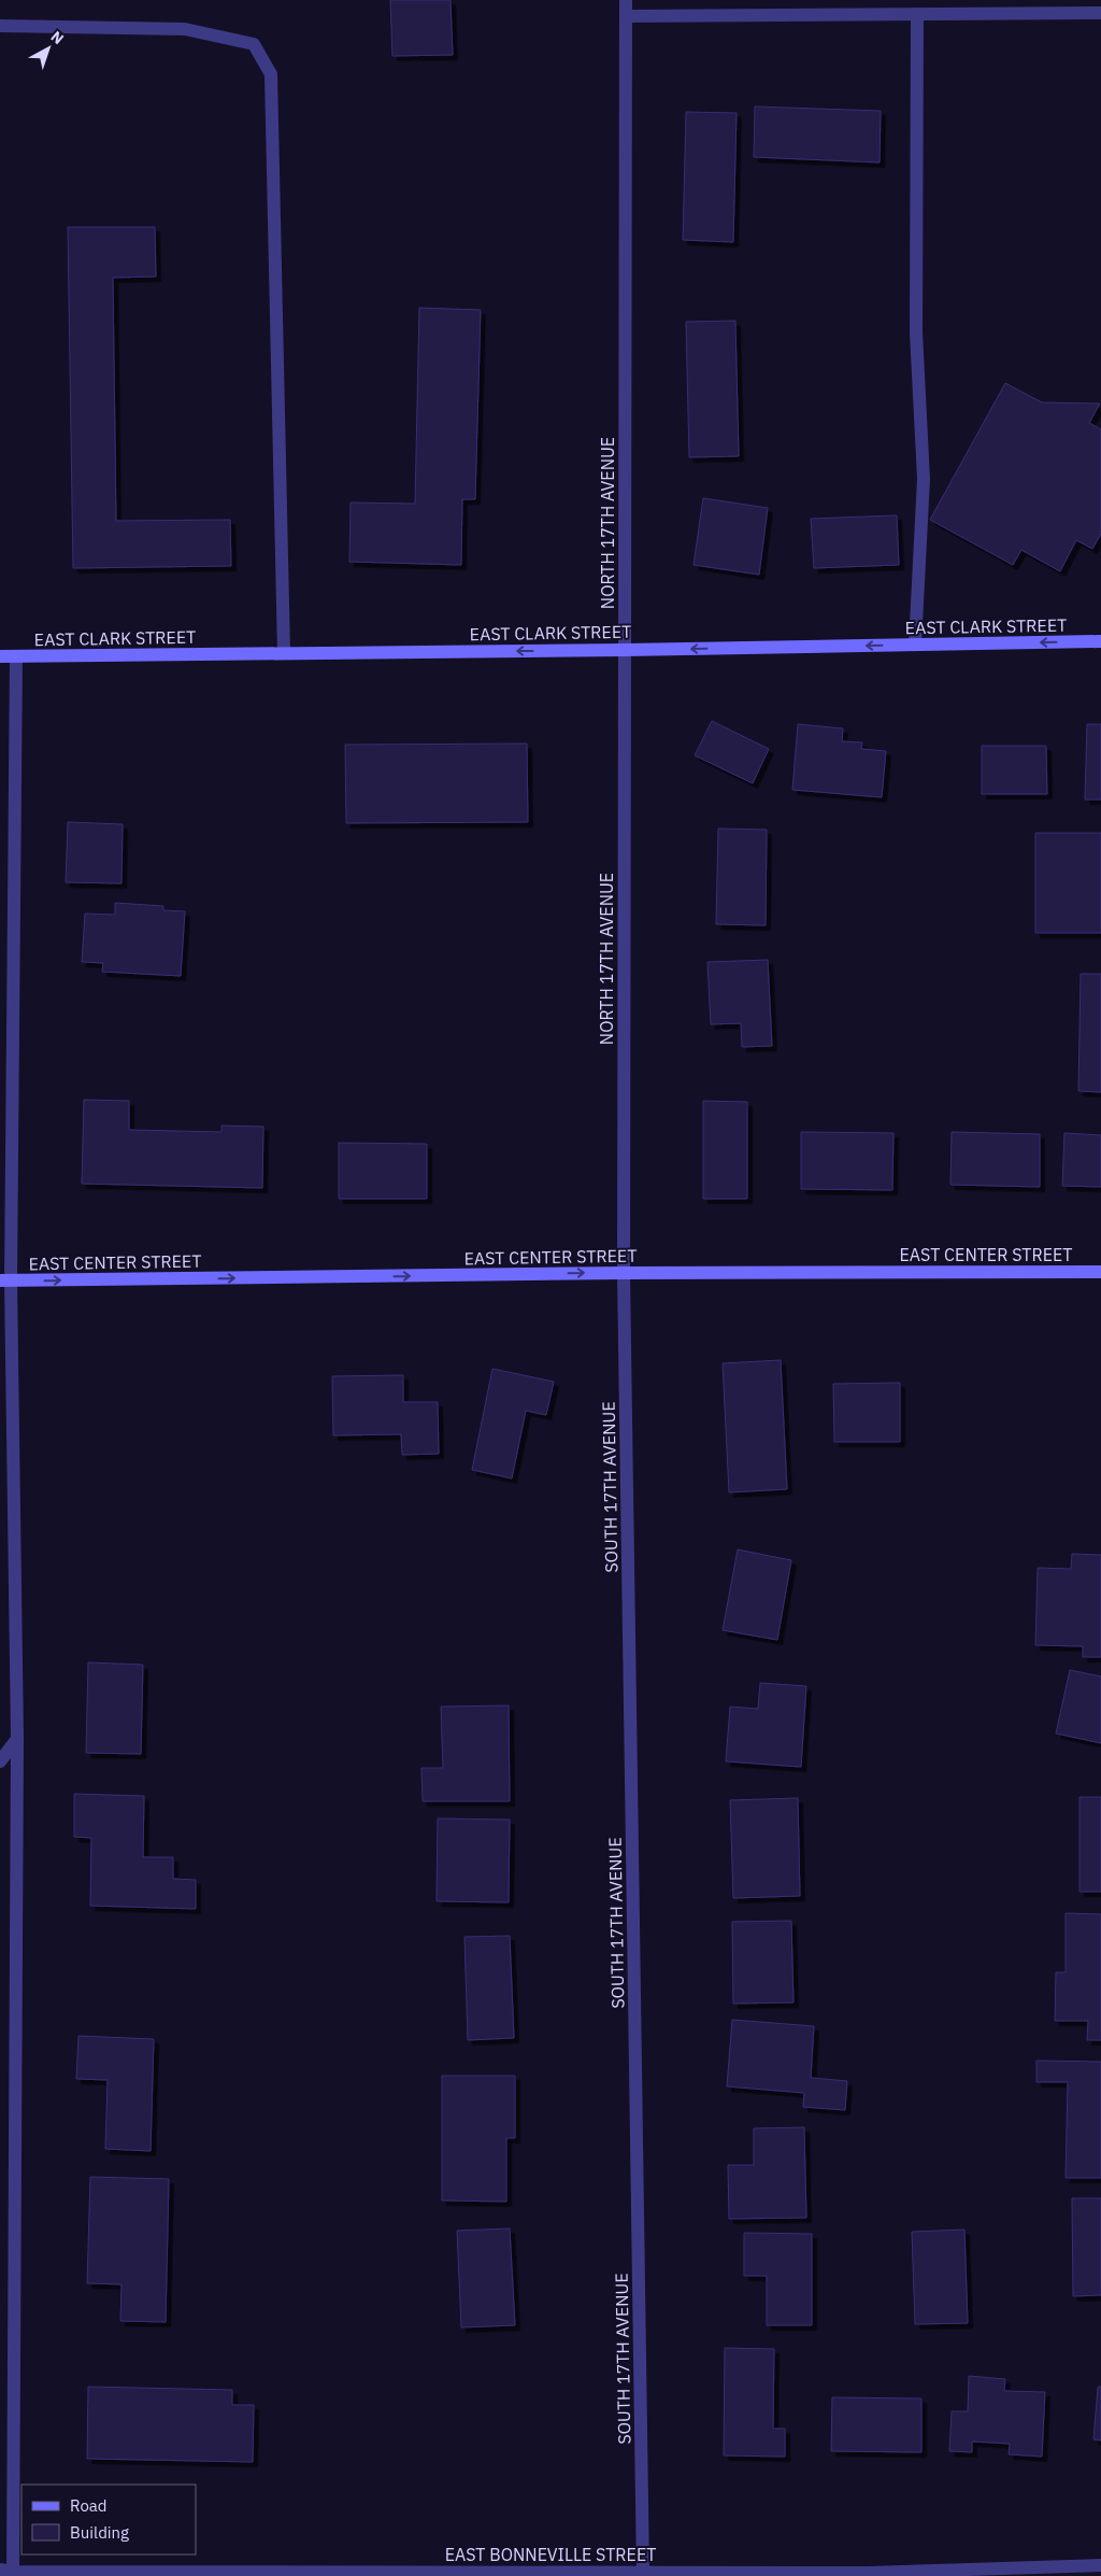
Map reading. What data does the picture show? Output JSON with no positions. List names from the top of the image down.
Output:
{
  "streets": {
    "main road": ["EAST CLARK STREET", "EAST CENTER STREET"],
    "street": ["NORTH 17TH AVENUE", "SOUTH 17TH AVENUE", "EAST BONNEVILLE STREET"]
  },
  "crossings": [
    ["NORTH 17TH AVENUE", "EAST CLARK STREET"],
    ["NORTH 17TH AVENUE", "EAST CENTER STREET"],
    ["NORTH 17TH AVENUE", "SOUTH 17TH AVENUE"],
    ["EAST CENTER STREET", "SOUTH 17TH AVENUE"],
    ["SOUTH 17TH AVENUE", "EAST BONNEVILLE STREET"]
  ],
  "one_way": ["EAST CLARK STREET", "EAST CENTER STREET"],
  "legend": ["Road", "Building"],
  "north": "top right"
}
